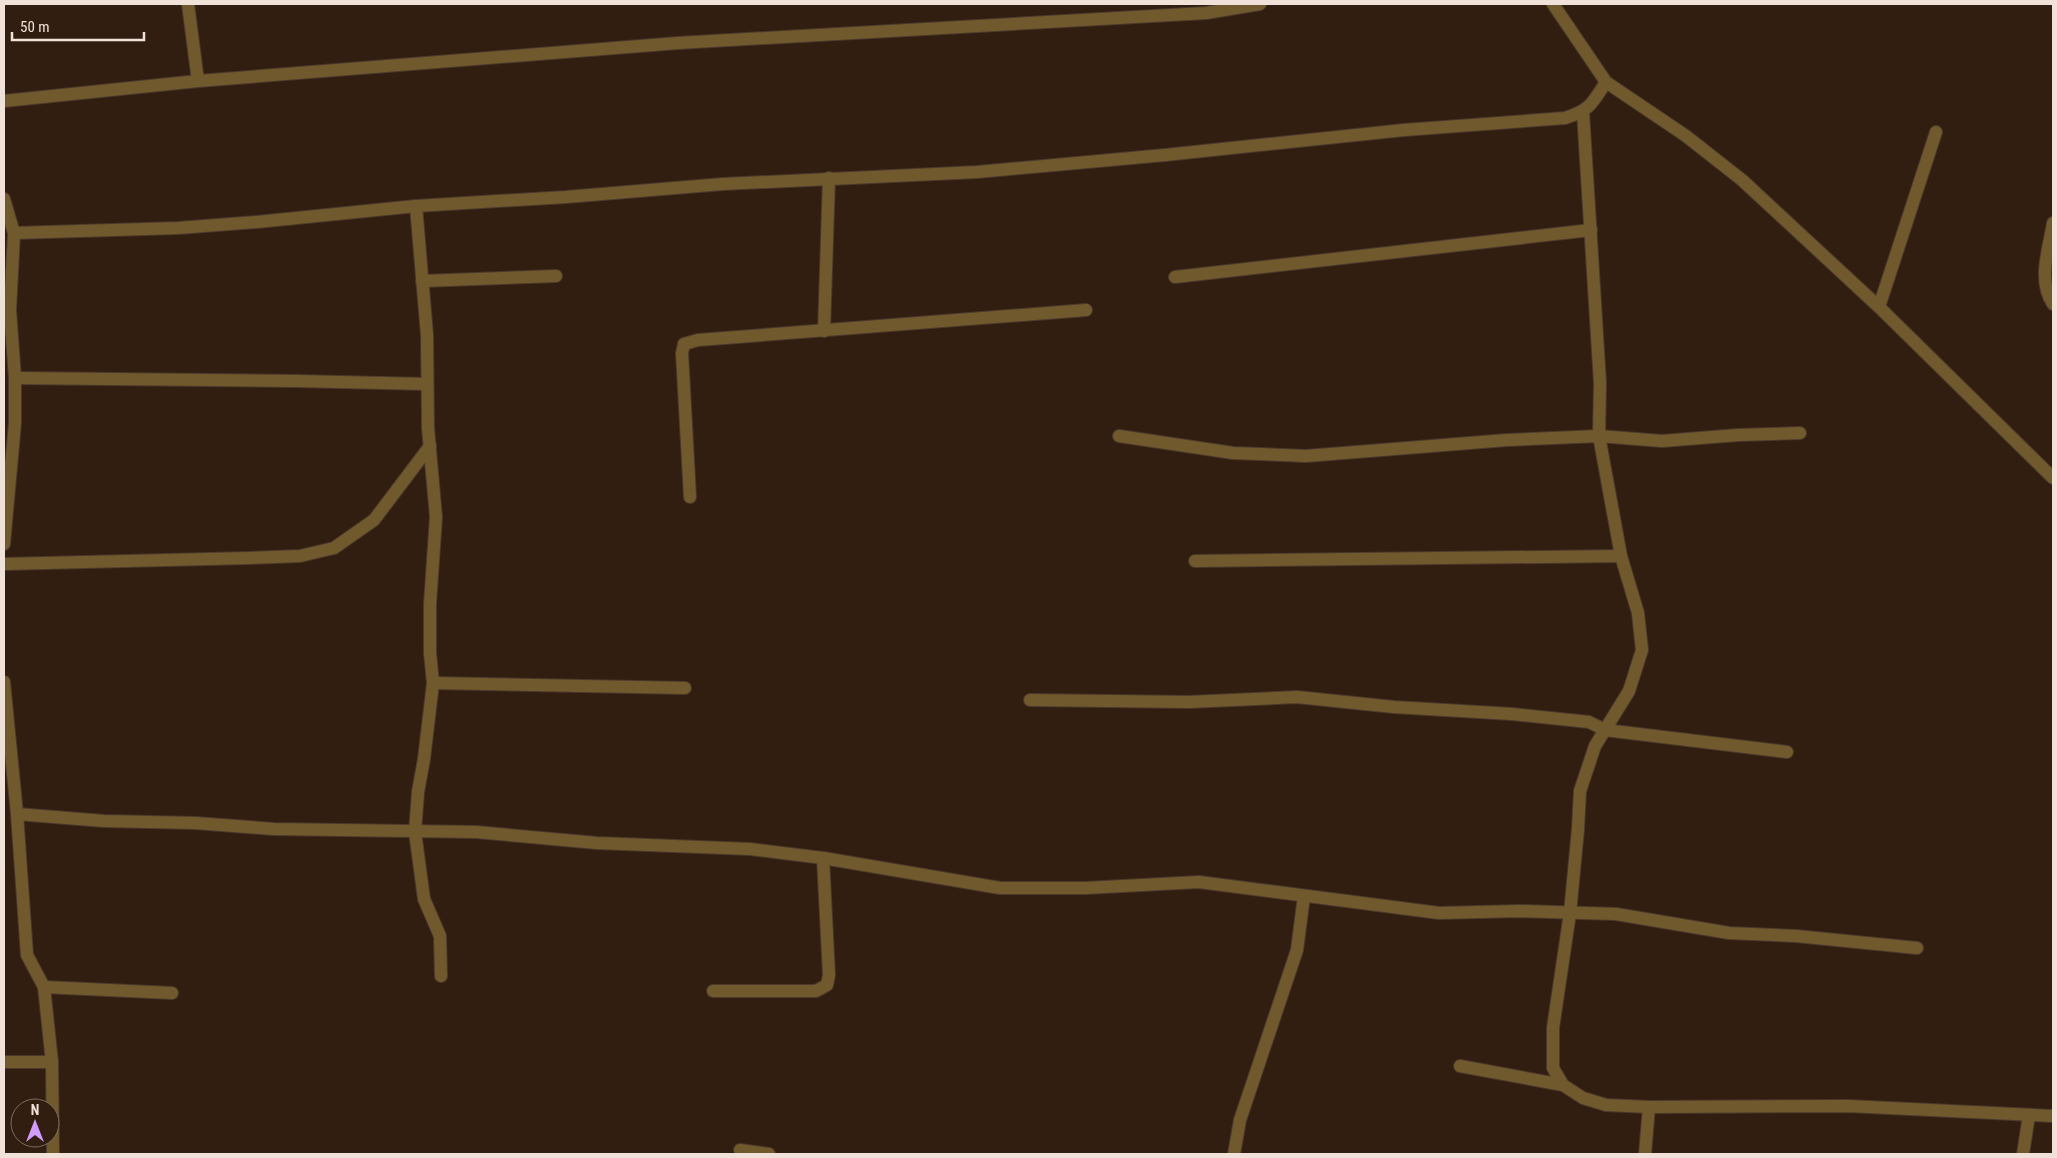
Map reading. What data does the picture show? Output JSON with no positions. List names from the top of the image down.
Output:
{
  "scale_bar": "50 m",
  "north": "top"
}
